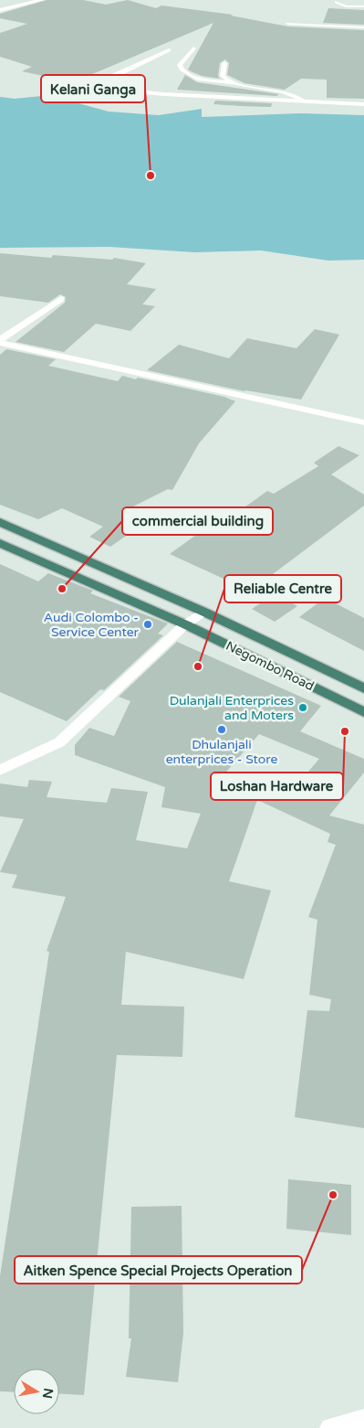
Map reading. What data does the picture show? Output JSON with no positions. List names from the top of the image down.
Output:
{
  "streets": {
    "highway": ["Negombo Road"]
  },
  "places": [
    "Kelani Ganga",
    "commercial building",
    "Audi Colombo - Service Center",
    "Reliable Centre",
    "Dulanjali Enterprices and Moters",
    "Dhulanjali enterprices - Store",
    "Loshan Hardware",
    "Aitken Spence Special Projects Operation"
  ],
  "north": "right"
}
